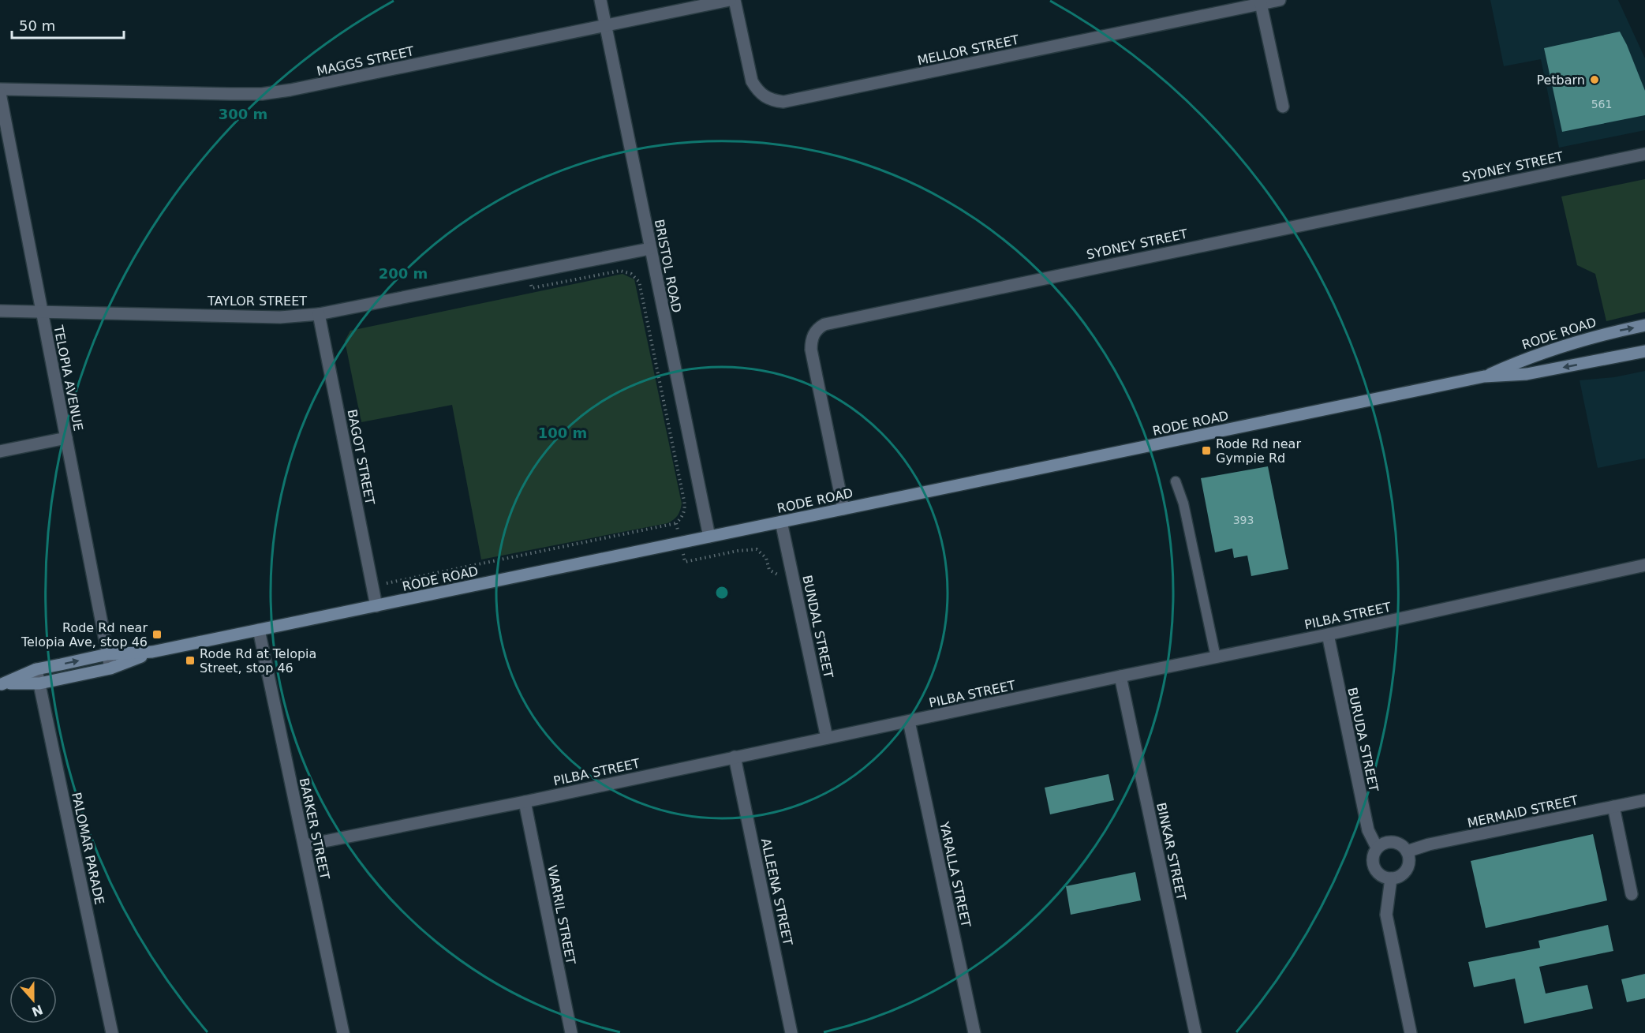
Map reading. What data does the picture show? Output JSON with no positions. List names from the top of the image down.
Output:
{
  "streets": {
    "main road": ["RODE ROAD"],
    "street": [
      "MELLOR STREET",
      "MAGGS STREET",
      "SYDNEY STREET",
      "BRISTOL ROAD",
      "TAYLOR STREET",
      "TELOPIA AVENUE",
      "BAGOT STREET",
      "PILBA STREET",
      "BUNDAL STREET",
      "BURUDA STREET",
      "MERMAID STREET",
      "BARKER STREET",
      "PALOMAR PARADE",
      "BINKAR STREET",
      "YARALLA STREET",
      "ALLEENA STREET",
      "WARRIL STREET"
    ]
  },
  "crossings": [
    ["MAGGS STREET", "BRISTOL ROAD"],
    ["SYDNEY STREET", "RODE ROAD"],
    ["BRISTOL ROAD", "TAYLOR STREET"],
    ["BRISTOL ROAD", "RODE ROAD"],
    ["TAYLOR STREET", "TELOPIA AVENUE"],
    ["TAYLOR STREET", "BAGOT STREET"],
    ["RODE ROAD", "TELOPIA AVENUE"],
    ["RODE ROAD", "BAGOT STREET"],
    ["RODE ROAD", "BUNDAL STREET"],
    ["RODE ROAD", "BARKER STREET"],
    ["RODE ROAD", "PALOMAR PARADE"],
    ["PILBA STREET", "BUNDAL STREET"],
    ["PILBA STREET", "BURUDA STREET"],
    ["PILBA STREET", "BARKER STREET"],
    ["PILBA STREET", "BINKAR STREET"],
    ["PILBA STREET", "YARALLA STREET"],
    ["PILBA STREET", "ALLEENA STREET"],
    ["PILBA STREET", "WARRIL STREET"],
    ["BURUDA STREET", "MERMAID STREET"]
  ],
  "places": {
    "other": ["Petbarn"],
    "transit": ["Rode Rd near Gympie Rd", "Rode Rd near Telopia Ave, stop 46", "Rode Rd at Telopia Street, stop 46"]
  },
  "house_numbers": ["561", "393"],
  "scale_bar": "50 m",
  "north": "bottom",
  "rings": ["300 m", "200 m", "100 m"]
}
